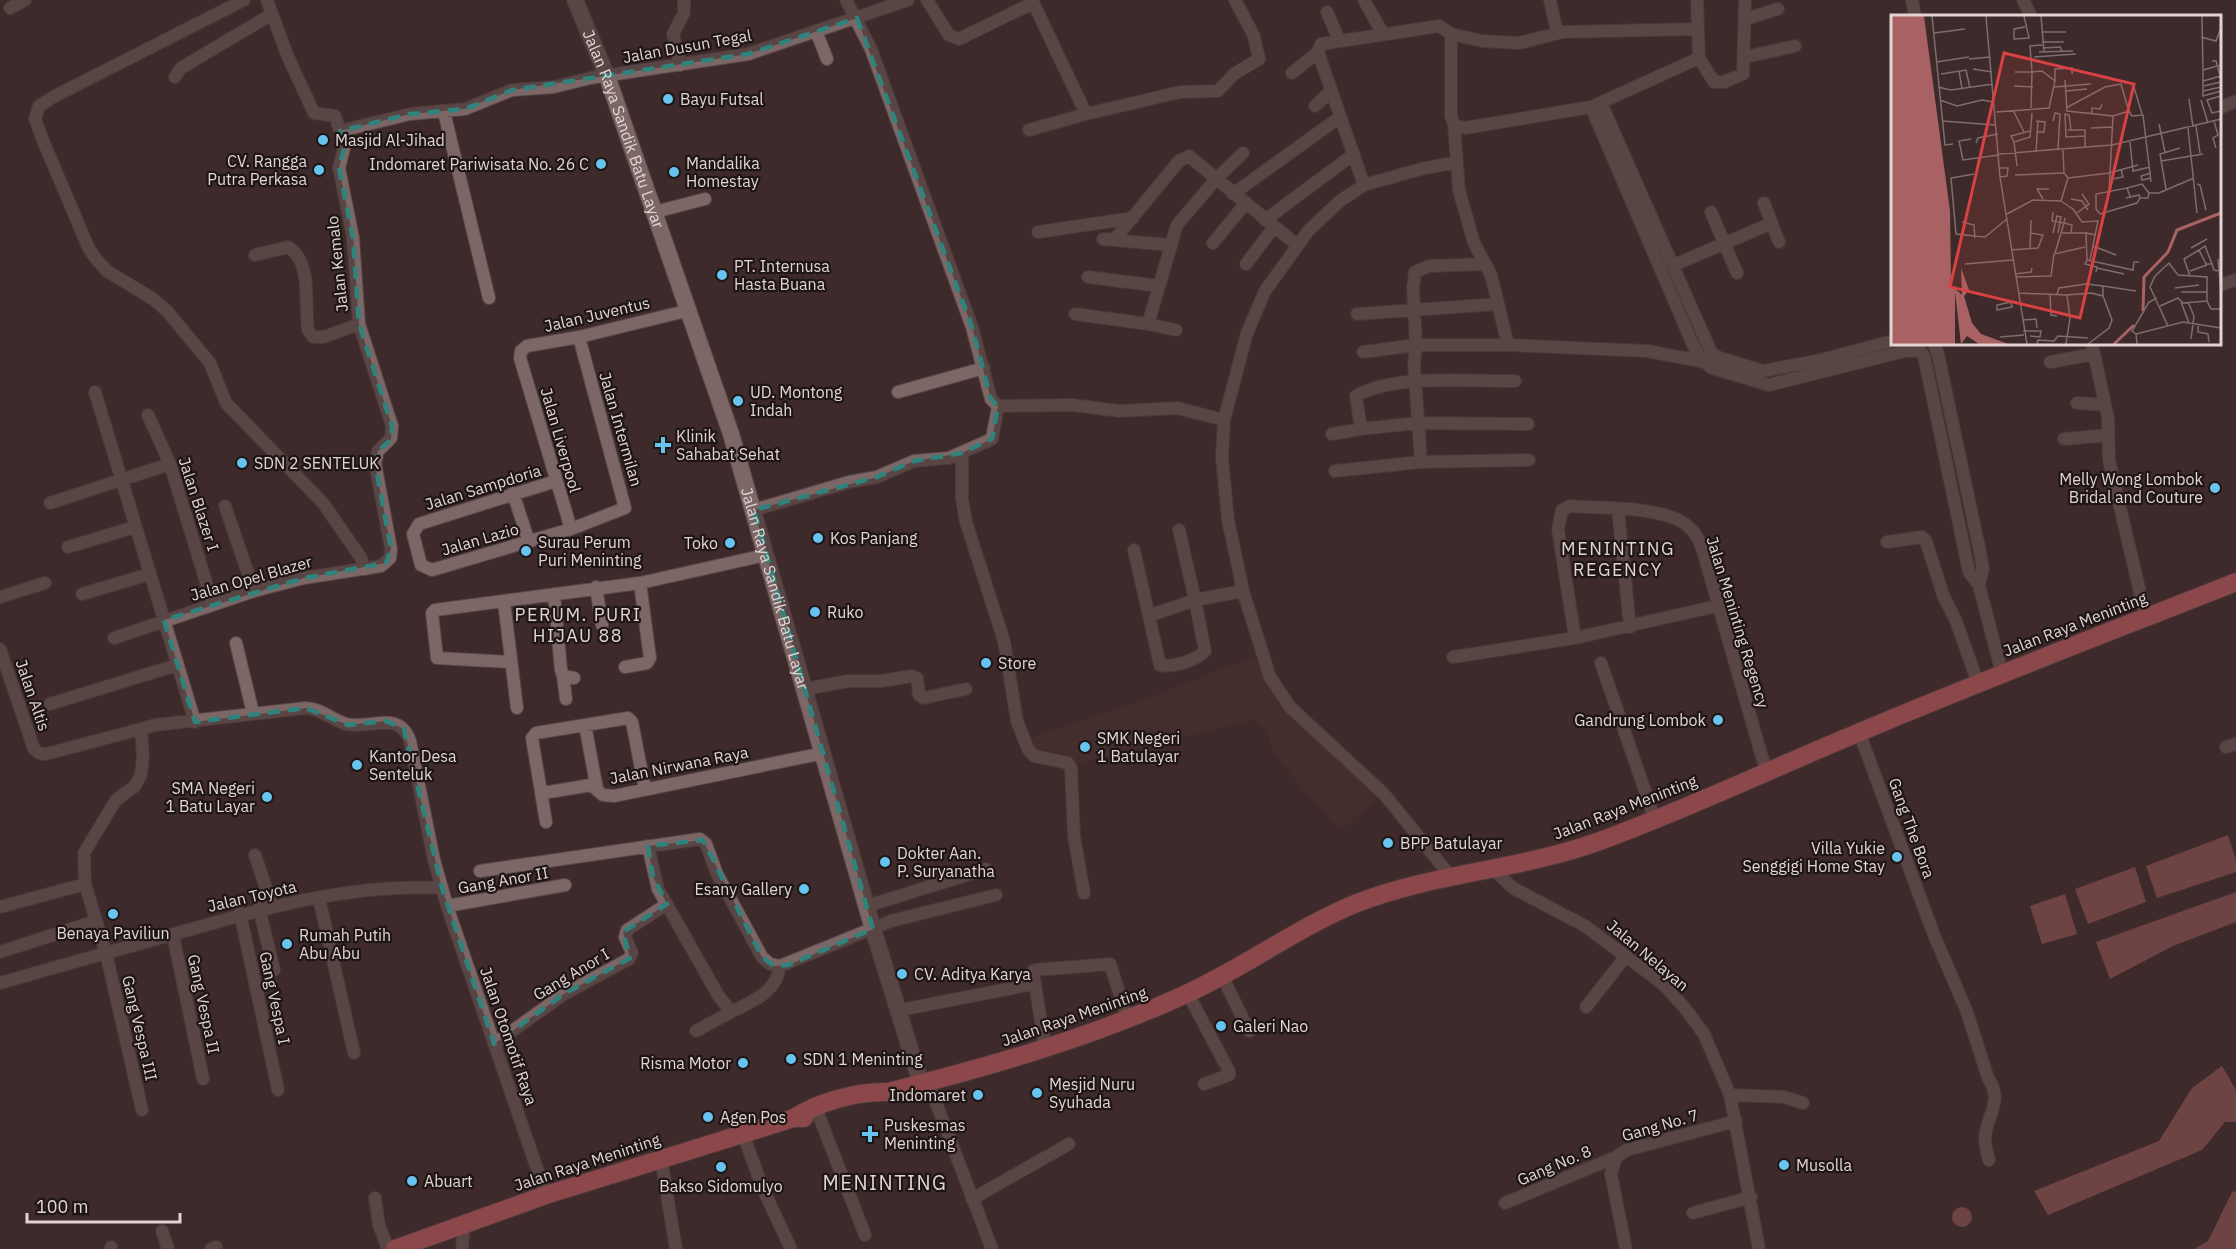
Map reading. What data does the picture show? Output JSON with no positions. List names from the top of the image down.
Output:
{
  "streets": {
    "highway": ["Jalan Raya Meninting"],
    "main road": ["Jalan Raya Sandik Batu Layar"],
    "street": [
      "Jalan Dusun Tegal",
      "Jalan Kemalo",
      "Jalan Juventus",
      "Jalan Intermilan",
      "Jalan Liverpool",
      "Jalan Sampdoria",
      "Jalan Blazer I",
      "Jalan Lazio",
      "Jalan Opel Blazer",
      "Jalan Meninting Regency",
      "Jalan Altis",
      "Jalan Nirwana Raya",
      "Gang The Bora",
      "Gang Anor II",
      "Jalan Toyota",
      "Jalan Nelayan",
      "Gang Anor I",
      "Gang Vespa I",
      "Gang Vespa II",
      "Gang Vespa III",
      "Jalan Otomotif Raya",
      "Gang No. 7",
      "Gang No. 8"
    ]
  },
  "crossings": [
    ["Jalan Dusun Tegal", "Jalan Raya Sandik Batu Layar"],
    ["Jalan Raya Sandik Batu Layar", "Jalan Juventus"],
    ["Jalan Raya Sandik Batu Layar", "Jalan Raya Meninting"],
    ["Jalan Raya Sandik Batu Layar", "Jalan Nirwana Raya"],
    ["Jalan Kemalo", "Jalan Opel Blazer"],
    ["Jalan Juventus", "Jalan Intermilan"],
    ["Jalan Juventus", "Jalan Liverpool"],
    ["Jalan Intermilan", "Jalan Liverpool"],
    ["Jalan Intermilan", "Jalan Lazio"],
    ["Jalan Liverpool", "Jalan Sampdoria"],
    ["Jalan Liverpool", "Jalan Lazio"],
    ["Jalan Sampdoria", "Jalan Lazio"],
    ["Jalan Blazer I", "Jalan Opel Blazer"],
    ["Jalan Meninting Regency", "Jalan Raya Meninting"],
    ["Jalan Raya Meninting", "Gang The Bora"],
    ["Jalan Raya Meninting", "Jalan Nelayan"],
    ["Jalan Raya Meninting", "Jalan Otomotif Raya"],
    ["Gang Anor II", "Jalan Otomotif Raya"],
    ["Jalan Toyota", "Gang Vespa I"],
    ["Jalan Toyota", "Gang Vespa II"],
    ["Jalan Toyota", "Gang Vespa III"],
    ["Jalan Toyota", "Jalan Otomotif Raya"],
    ["Jalan Nelayan", "Gang No. 7"],
    ["Gang Anor I", "Jalan Otomotif Raya"],
    ["Gang No. 7", "Gang No. 8"]
  ],
  "districts": ["MENINTING REGENCY", "PERUM. PURI HIJAU 88", "MENINTING"],
  "places": {
    "other": [
      "Bayu Futsal",
      "Masjid Al-Jihad",
      "Indomaret Pariwisata No. 26 C",
      "CV. Rangga Putra Perkasa",
      "Mandalika Homestay",
      "PT. Internusa Hasta Buana",
      "UD. Montong Indah",
      "SDN 2 SENTELUK",
      "Melly Wong Lombok Bridal and Couture",
      "Kos Panjang",
      "Toko",
      "Surau Perum Puri Meninting",
      "Ruko",
      "Store",
      "Gandrung Lombok",
      "SMK Negeri 1 Batulayar",
      "Kantor Desa Senteluk",
      "SMA Negeri 1 Batu Layar",
      "BPP Batulayar",
      "Villa Yukie Senggigi Home Stay",
      "Dokter Aan. P. Suryanatha",
      "Esany Gallery",
      "Benaya Paviliun",
      "Rumah Putih Abu Abu",
      "CV. Aditya Karya",
      "Galeri Nao",
      "SDN 1 Meninting",
      "Risma Motor",
      "Mesjid Nuru Syuhada",
      "Indomaret",
      "Agen Pos",
      "Musolla",
      "Bakso Sidomulyo",
      "Abuart"
    ],
    "health": ["Klinik Sahabat Sehat", "Puskesmas Meninting"]
  },
  "scale_bar": "100 m"
}
